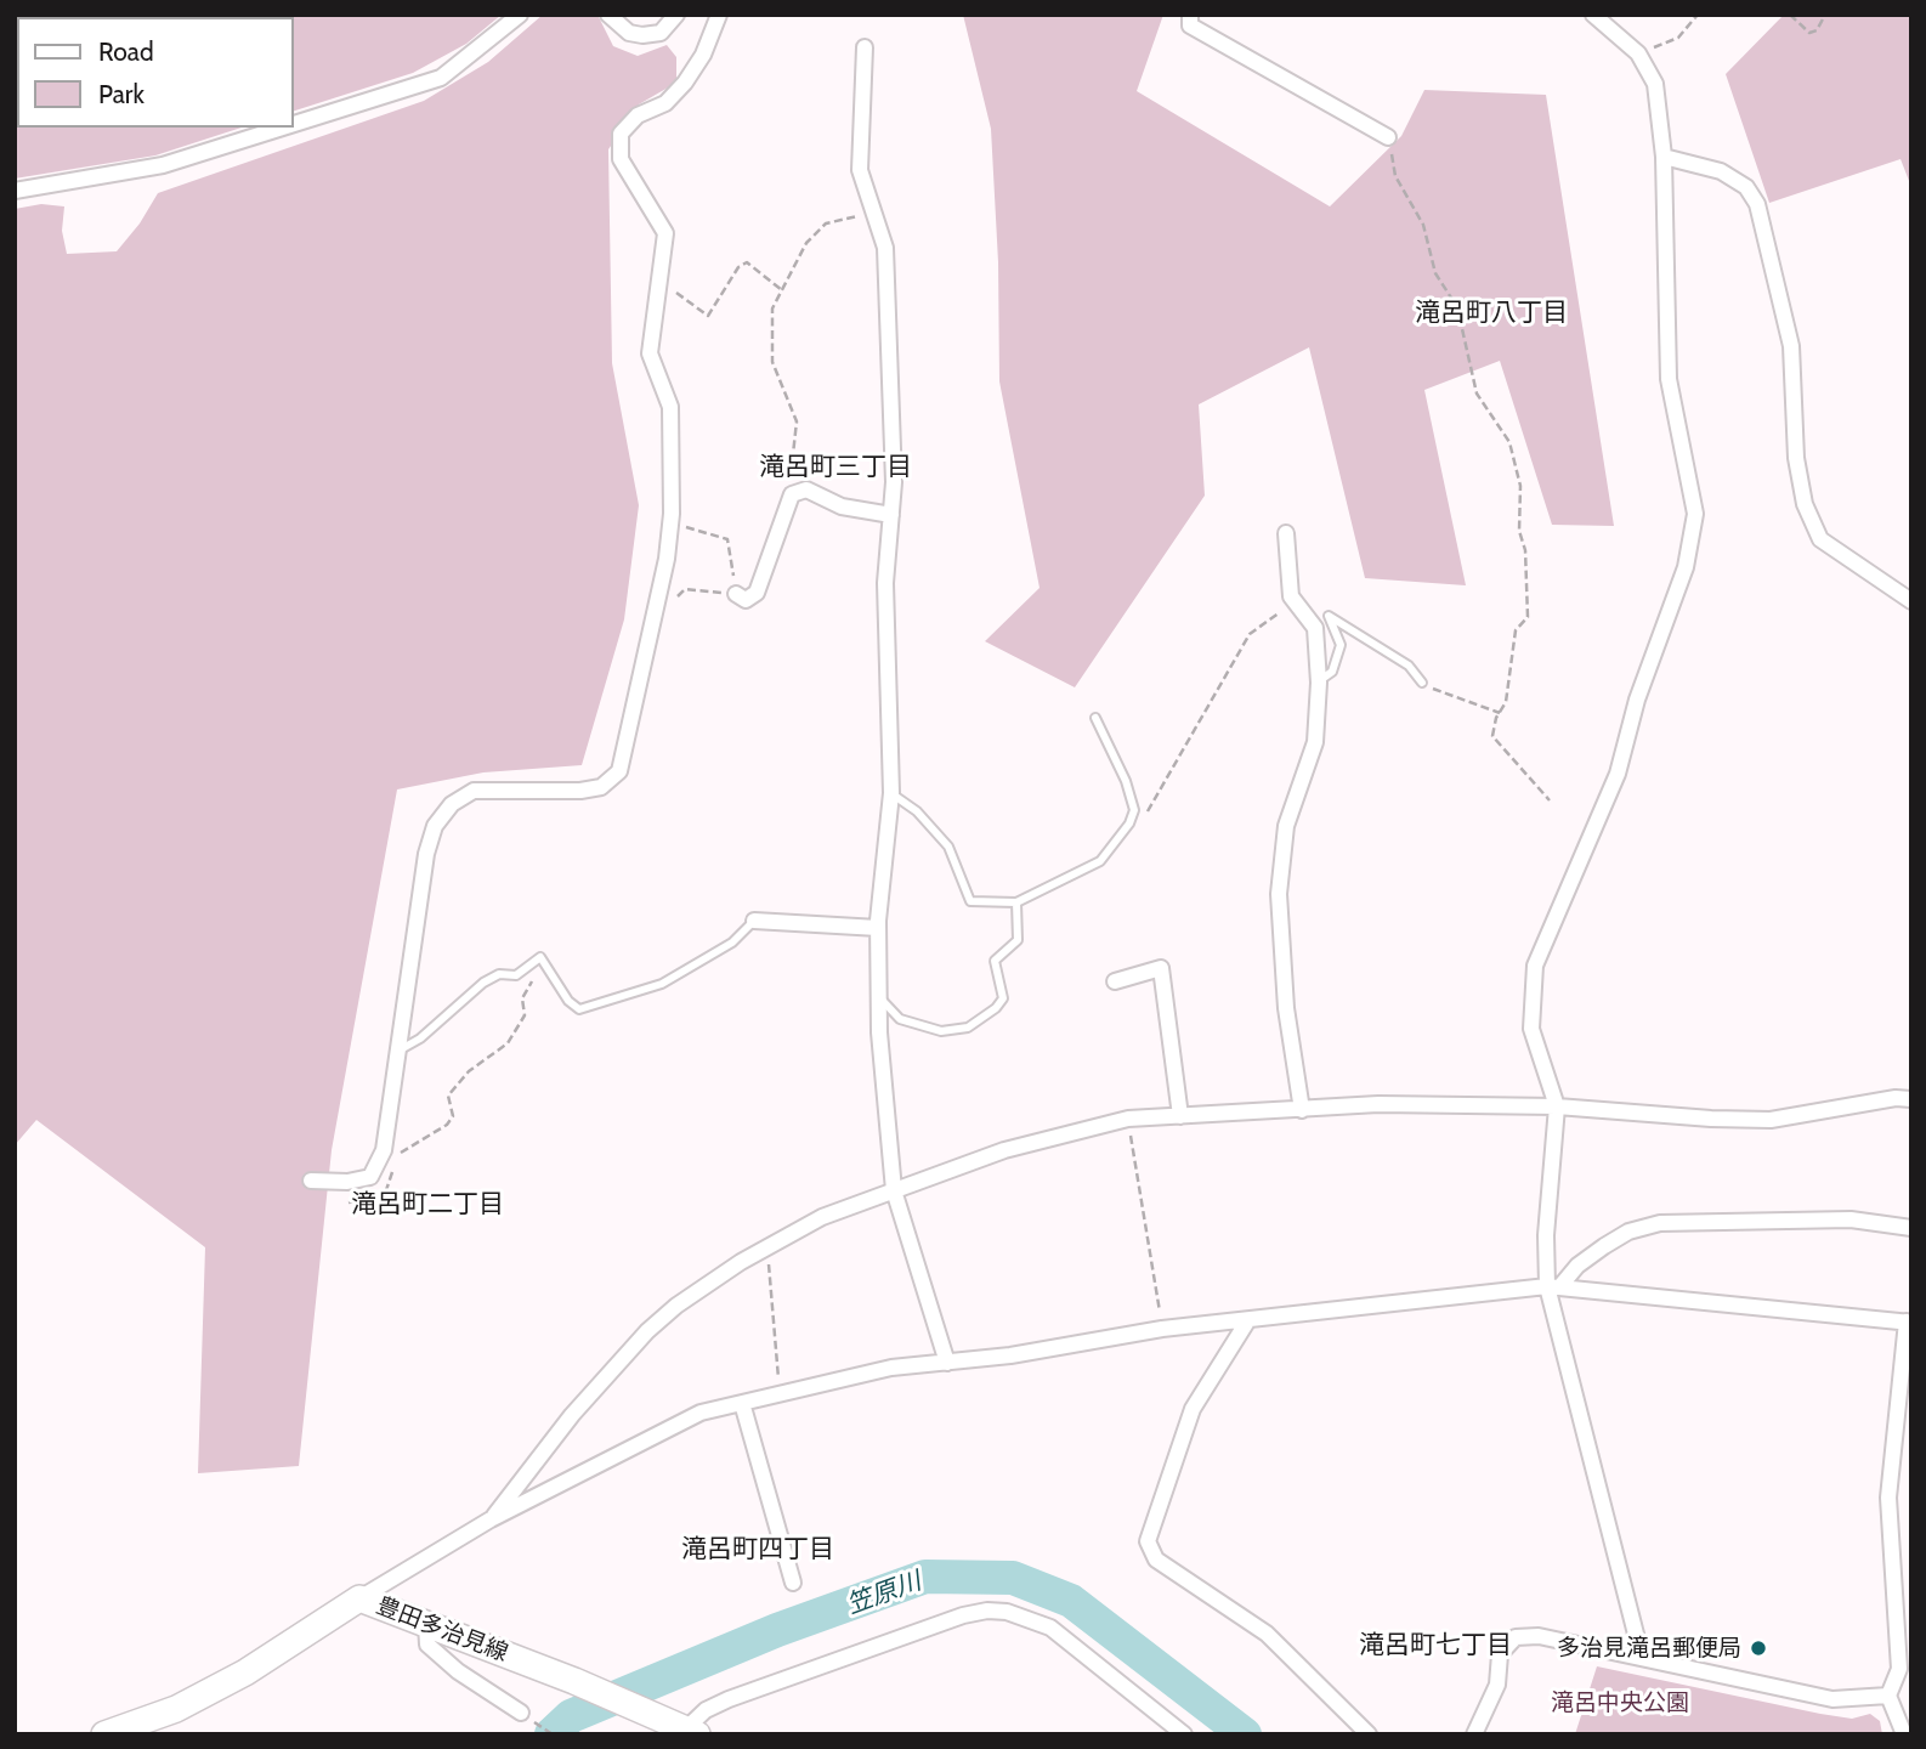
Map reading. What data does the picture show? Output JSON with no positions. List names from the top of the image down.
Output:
{
  "streets": {
    "main road": ["豊田多治見線"]
  },
  "districts": [
    "滝呂町八丁目",
    "滝呂町三丁目",
    "滝呂町二丁目",
    "滝呂町四丁目",
    "滝呂町七丁目"
  ],
  "water": ["笠原川"],
  "parks": ["滝呂中央公園"],
  "places": ["多治見滝呂郵便局"],
  "legend": ["Road", "Park"]
}
